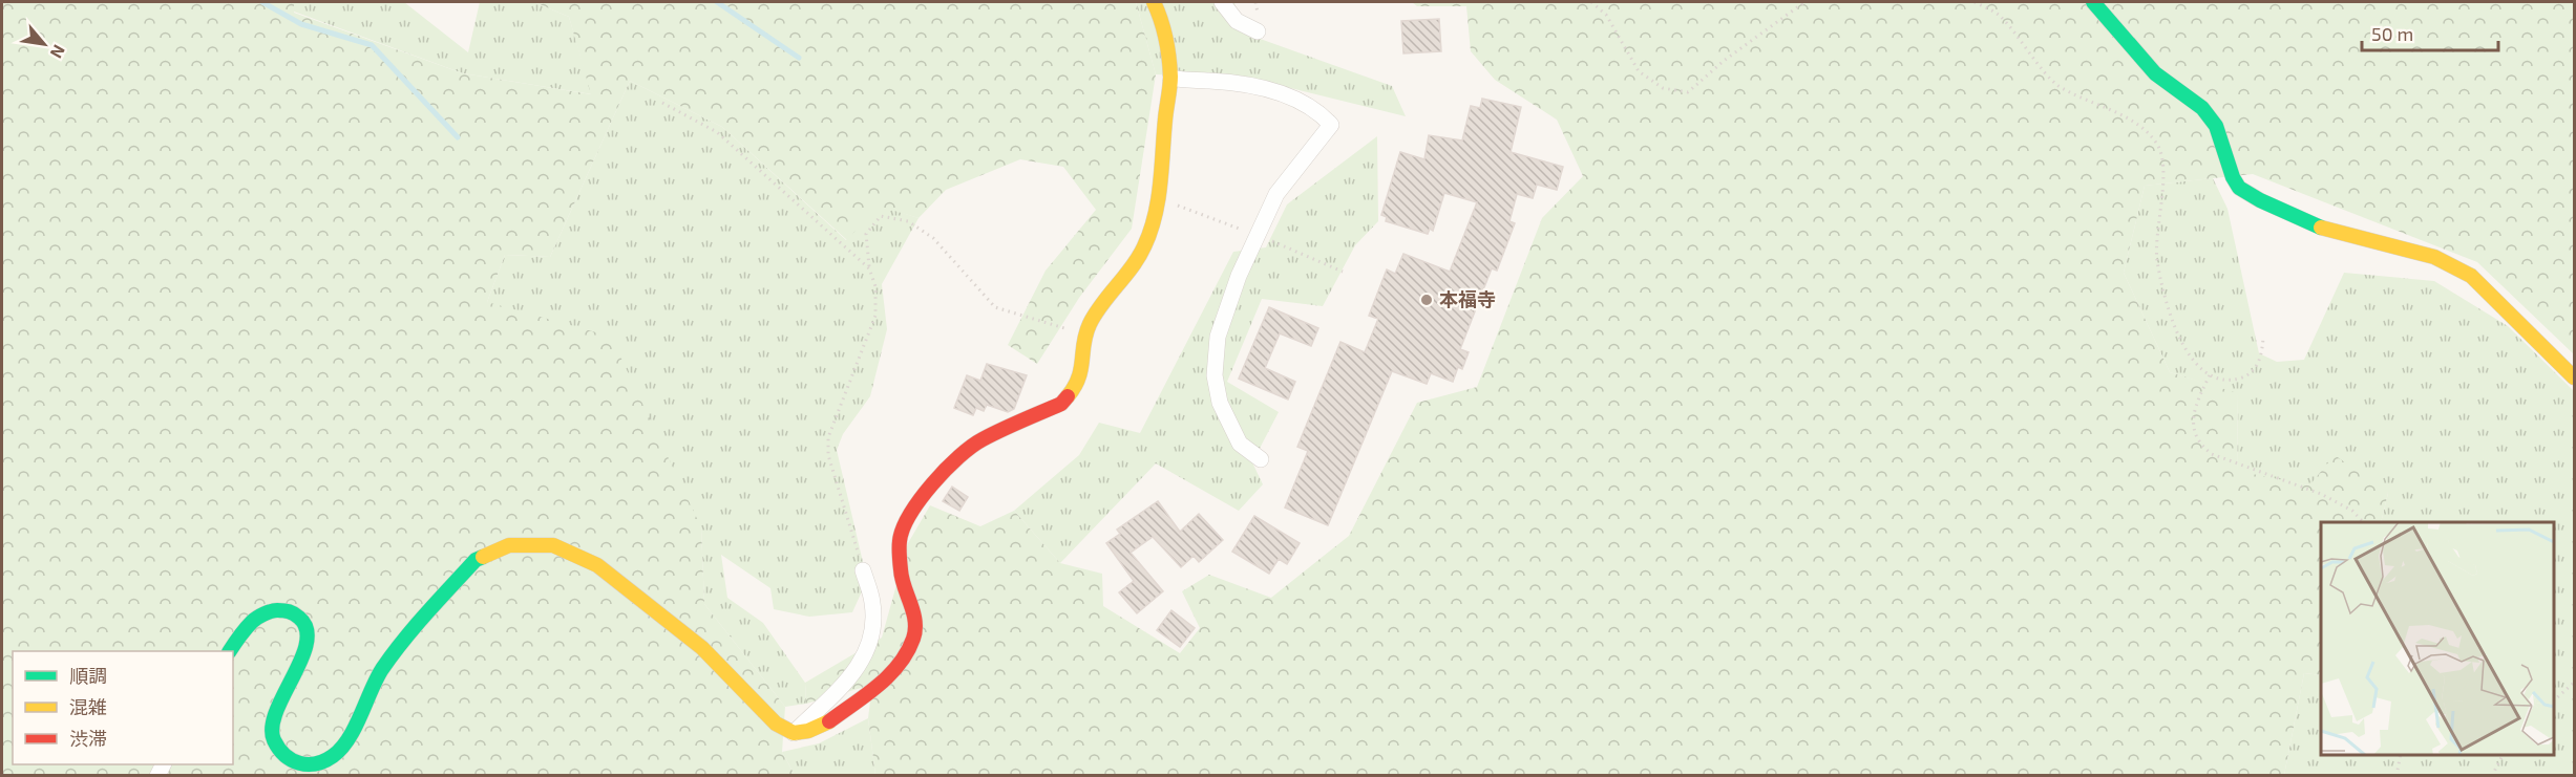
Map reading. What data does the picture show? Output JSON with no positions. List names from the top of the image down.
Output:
{
  "places": ["本福寺"],
  "legend": ["順調", "混雑", "渋滞"],
  "scale_bar": "50 m",
  "north": "bottom right"
}
